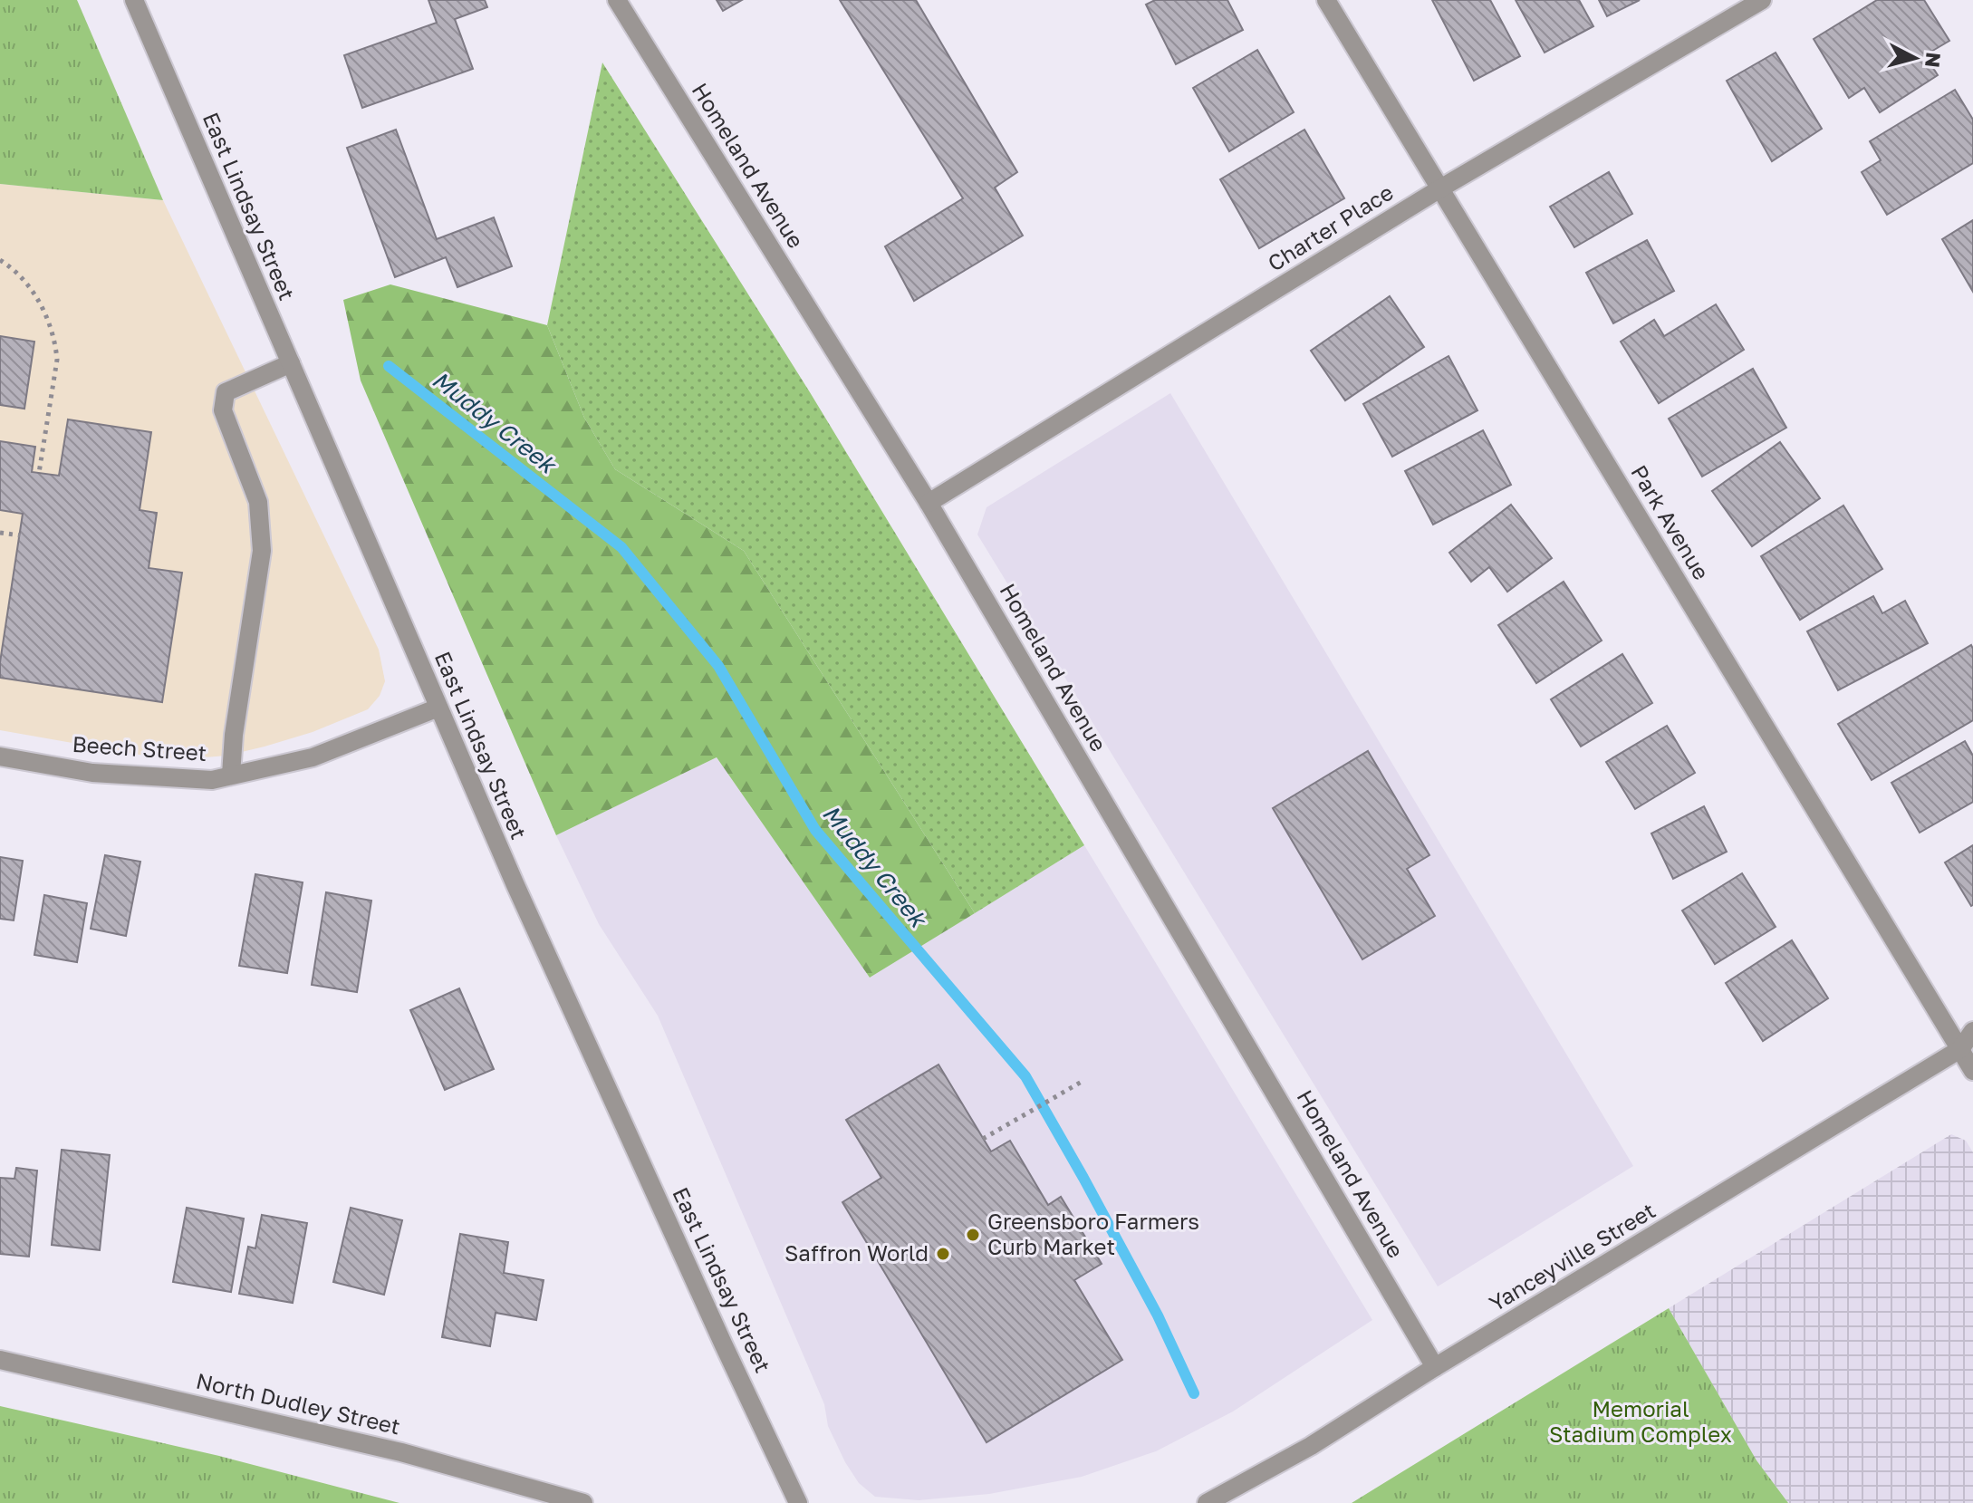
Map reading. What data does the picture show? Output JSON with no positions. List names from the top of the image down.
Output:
{
  "streets": {
    "street": [
      "Homeland Avenue",
      "East Lindsay Street",
      "Charter Place",
      "Park Avenue",
      "Beech Street",
      "Yanceyville Street",
      "North Dudley Street"
    ]
  },
  "crossings": [
    ["Homeland Avenue", "Charter Place"],
    ["Homeland Avenue", "Yanceyville Street"],
    ["East Lindsay Street", "Beech Street"],
    ["Charter Place", "Park Avenue"],
    ["Park Avenue", "Yanceyville Street"]
  ],
  "water": ["Muddy Creek"],
  "parks": ["Memorial Stadium Complex"],
  "places": ["Greensboro Farmers Curb Market", "Saffron World"],
  "north": "right"
}
